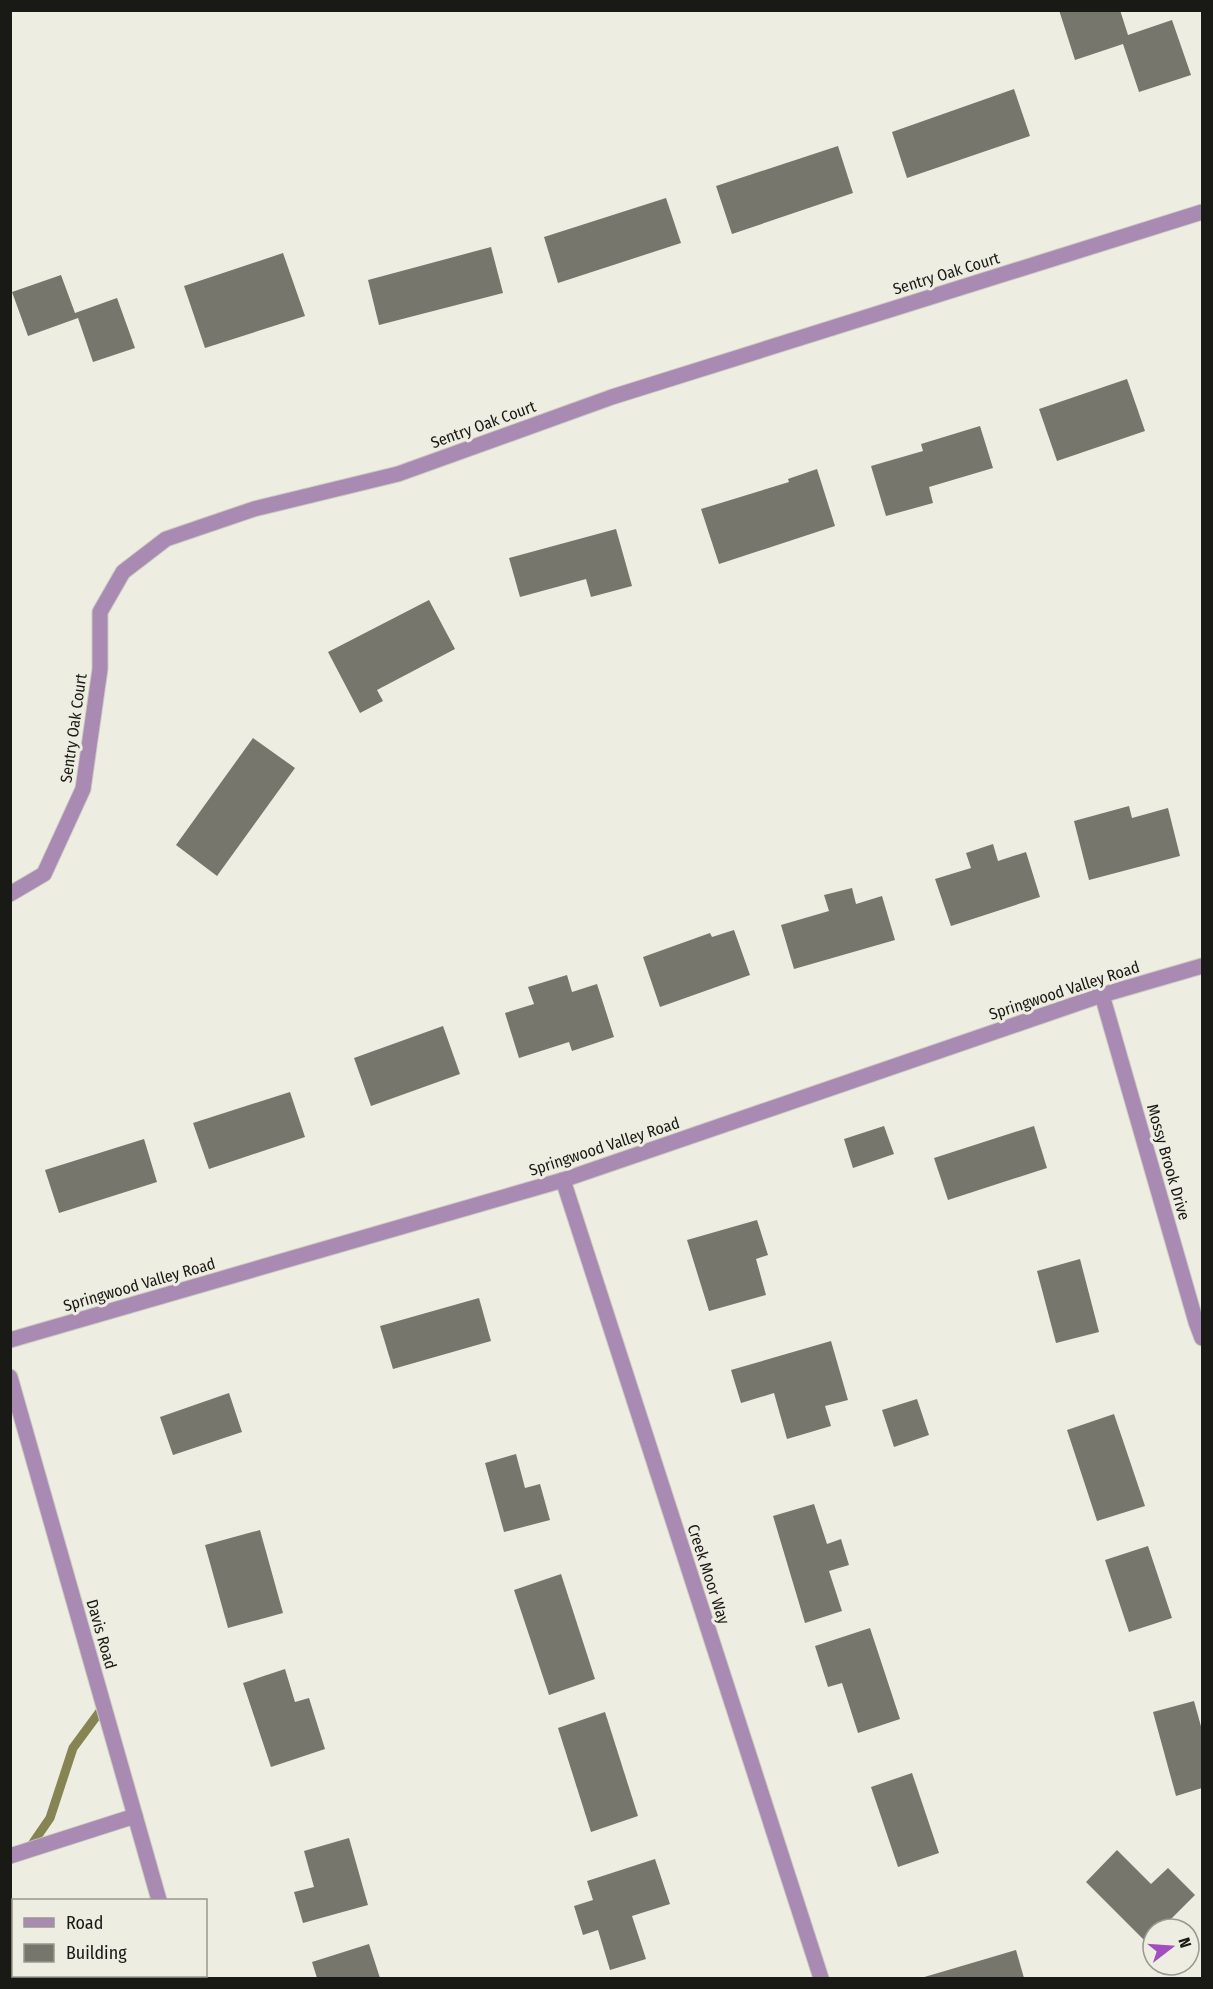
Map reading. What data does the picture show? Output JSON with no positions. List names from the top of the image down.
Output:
{
  "streets": {
    "street": [
      "Sentry Oak Court",
      "Springwood Valley Road",
      "Mossy Brook Drive",
      "Creek Moor Way",
      "Davis Road"
    ]
  },
  "crossings": [
    ["Springwood Valley Road", "Mossy Brook Drive"],
    ["Springwood Valley Road", "Creek Moor Way"]
  ],
  "legend": ["Road", "Building"],
  "north": "right"
}
